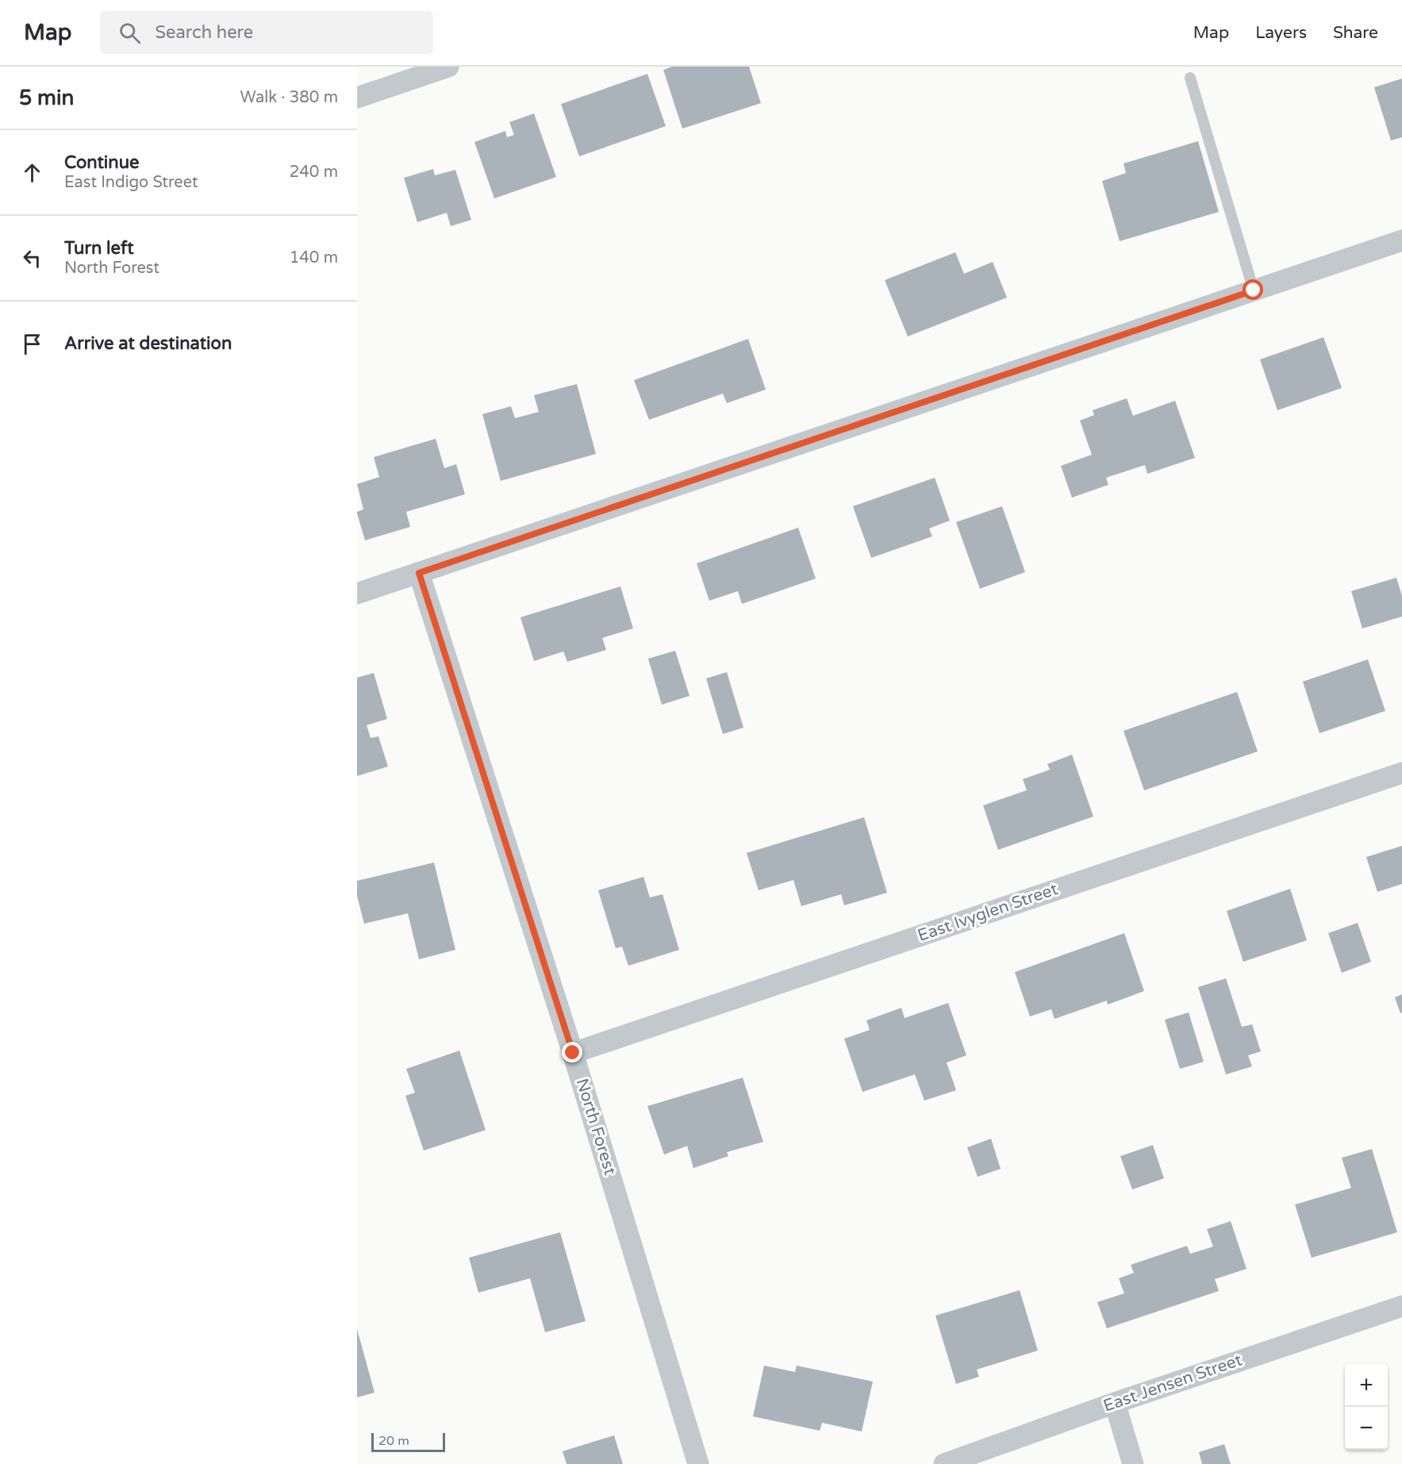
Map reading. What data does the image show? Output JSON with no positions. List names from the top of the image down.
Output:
{
  "streets": {
    "street": ["East Ivyglen Street", "North Forest", "East Jensen Street"]
  },
  "crossings": [
    ["East Ivyglen Street", "North Forest"]
  ],
  "scale_bar": "20 m",
  "page": {
    "header": "Map",
    "search": "Search here",
    "nav": ["Map", "Layers", "Share"],
    "heading": ["5 min", "Walk · 380 m"],
    "list": [
      ["Continue", "East Indigo Street", "240 m"],
      ["Turn left", "North Forest", "140 m"],
      "Arrive at destination"
    ],
    "map_buttons": ["+", "−"],
    "scale": "20 m"
  }
}
